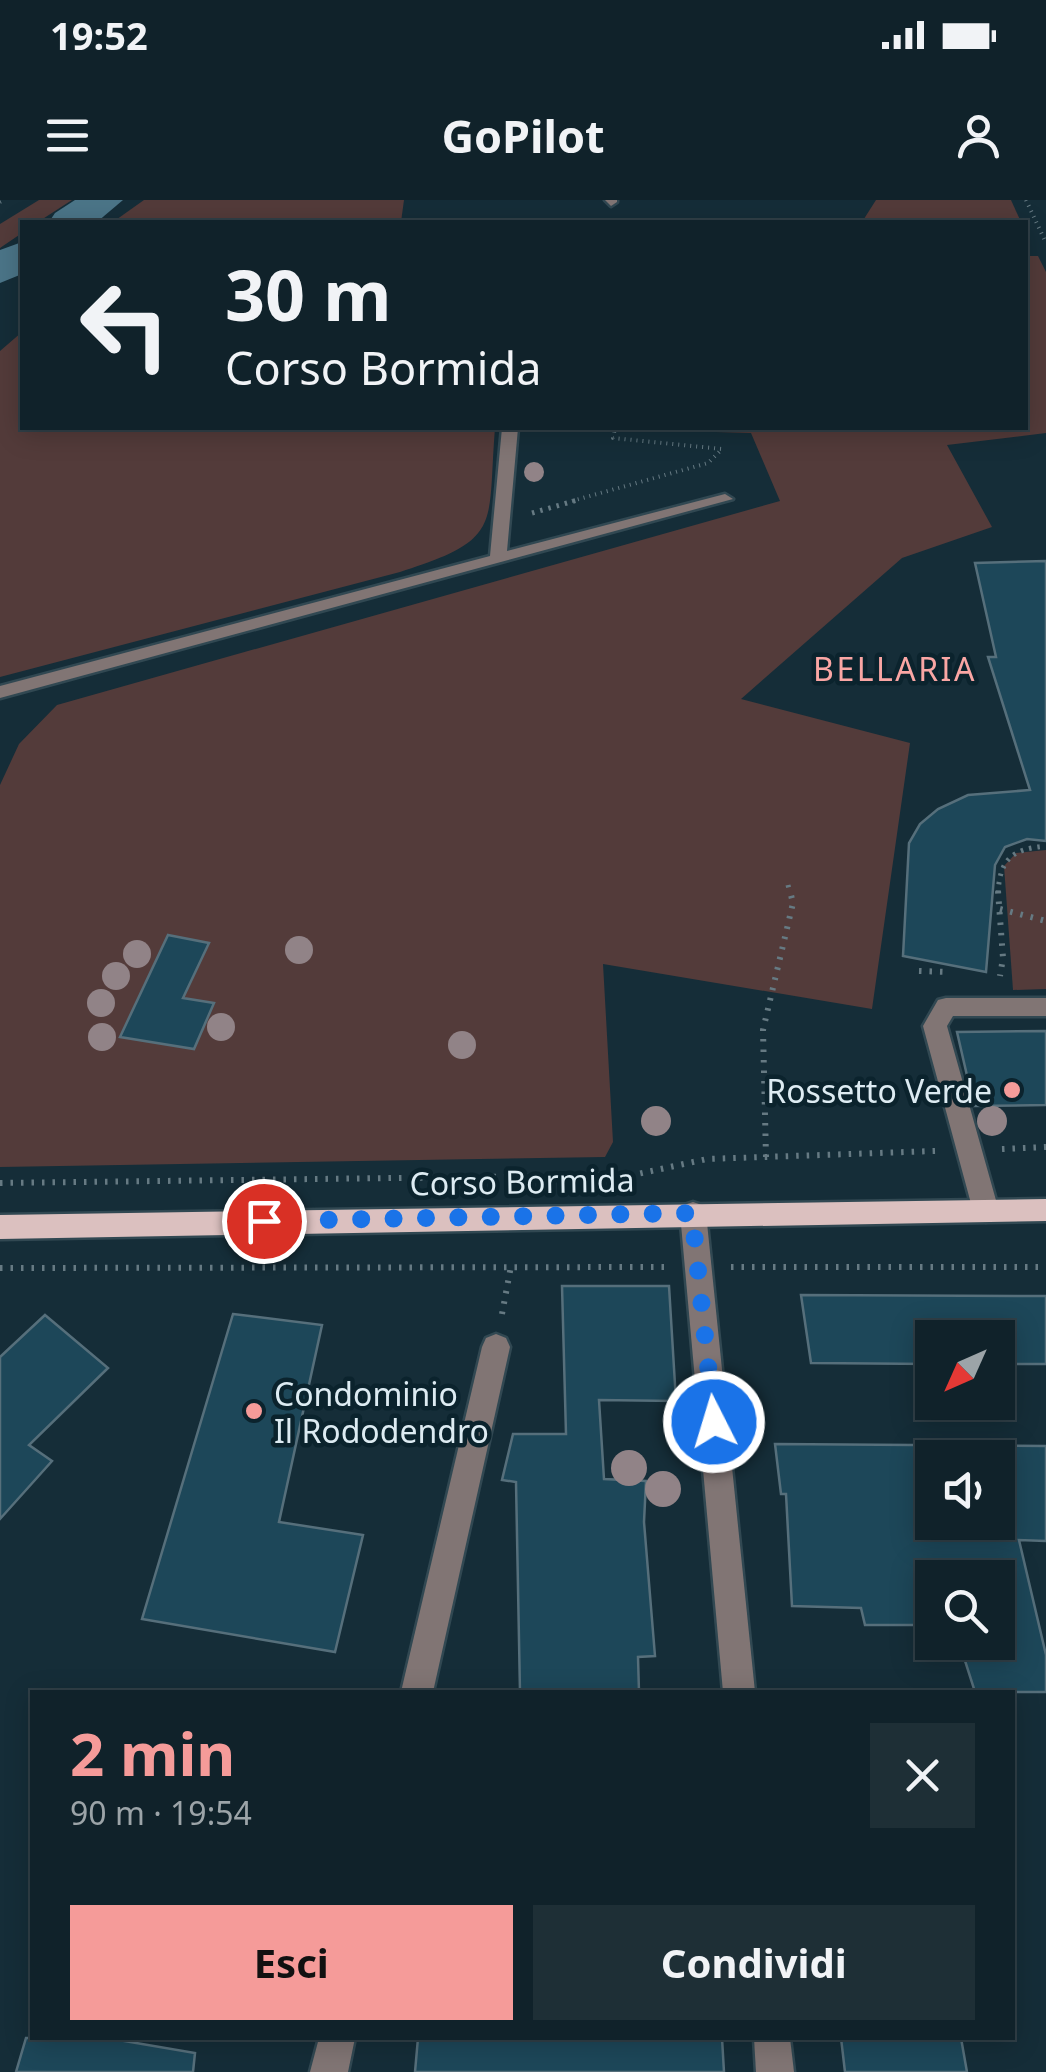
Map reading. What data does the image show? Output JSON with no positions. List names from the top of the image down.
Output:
{
  "streets": {
    "main road": ["Corso Bormida"]
  },
  "districts": ["BELLARIA"],
  "places": ["Rossetto Verde", "Condominio Il Rododendro"],
  "north": "bottom left",
  "page": {
    "status": "19:52",
    "header": "GoPilot",
    "turn": ["30 m", "Corso Bormida"],
    "heading": ["2 min", "90 m · 19:54"],
    "buttons": ["Esci", "Condividi"]
  }
}
